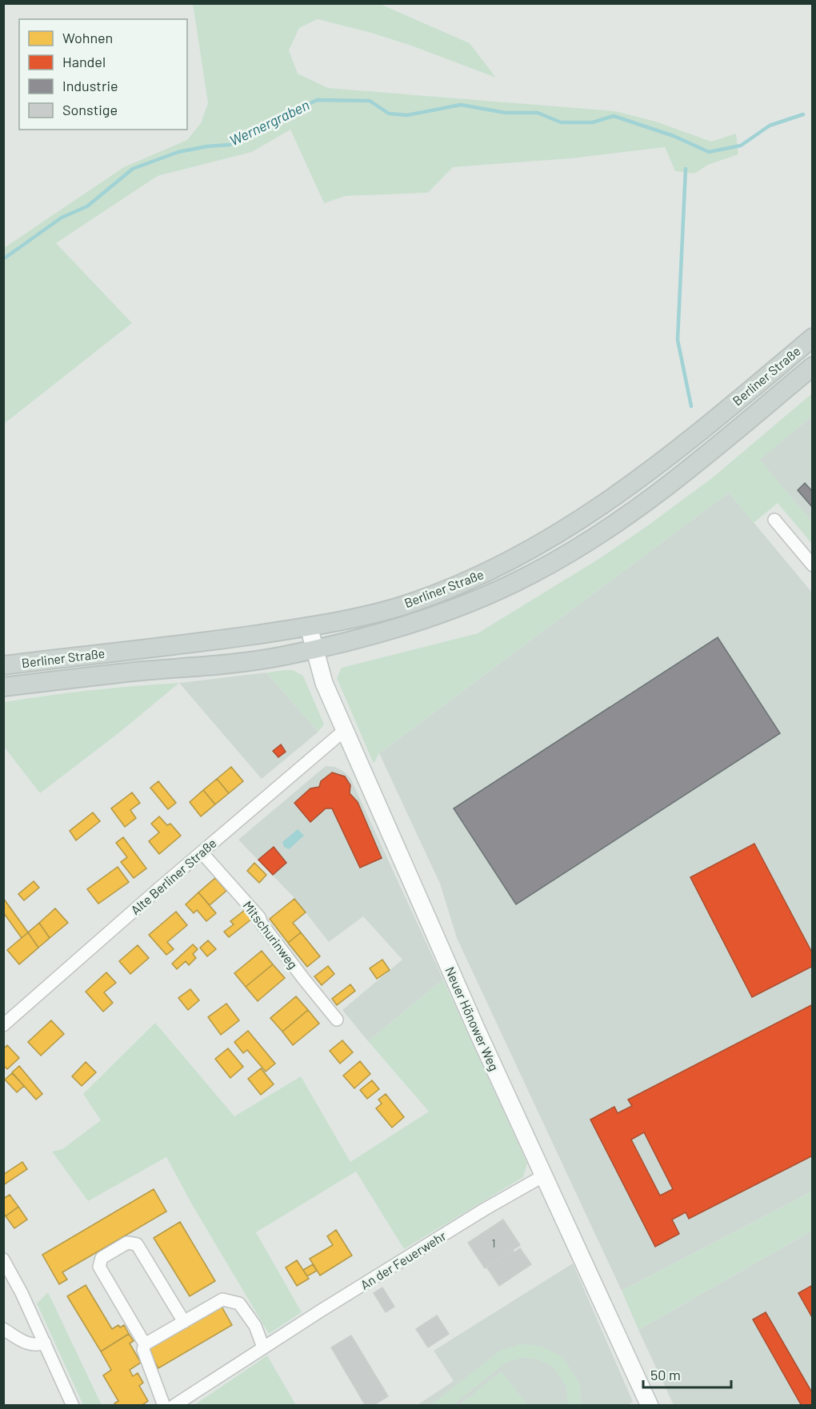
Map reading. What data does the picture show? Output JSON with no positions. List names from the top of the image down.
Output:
{
  "streets": {
    "main road": ["Berliner Straße", "Neuer Hönower Weg"],
    "street": ["Alte Berliner Straße", "Mitschurinweg", "An der Feuerwehr"]
  },
  "crossings": [
    ["Berliner Straße", "Neuer Hönower Weg"],
    ["Alte Berliner Straße", "Mitschurinweg"],
    ["Alte Berliner Straße", "Neuer Hönower Weg"],
    ["Neuer Hönower Weg", "An der Feuerwehr"]
  ],
  "water": ["Wernergraben"],
  "house_numbers": ["1"],
  "legend": [
    "Wohnen",
    "Handel",
    "Industrie",
    "Sonstige"
  ],
  "scale_bar": "50 m"
}
